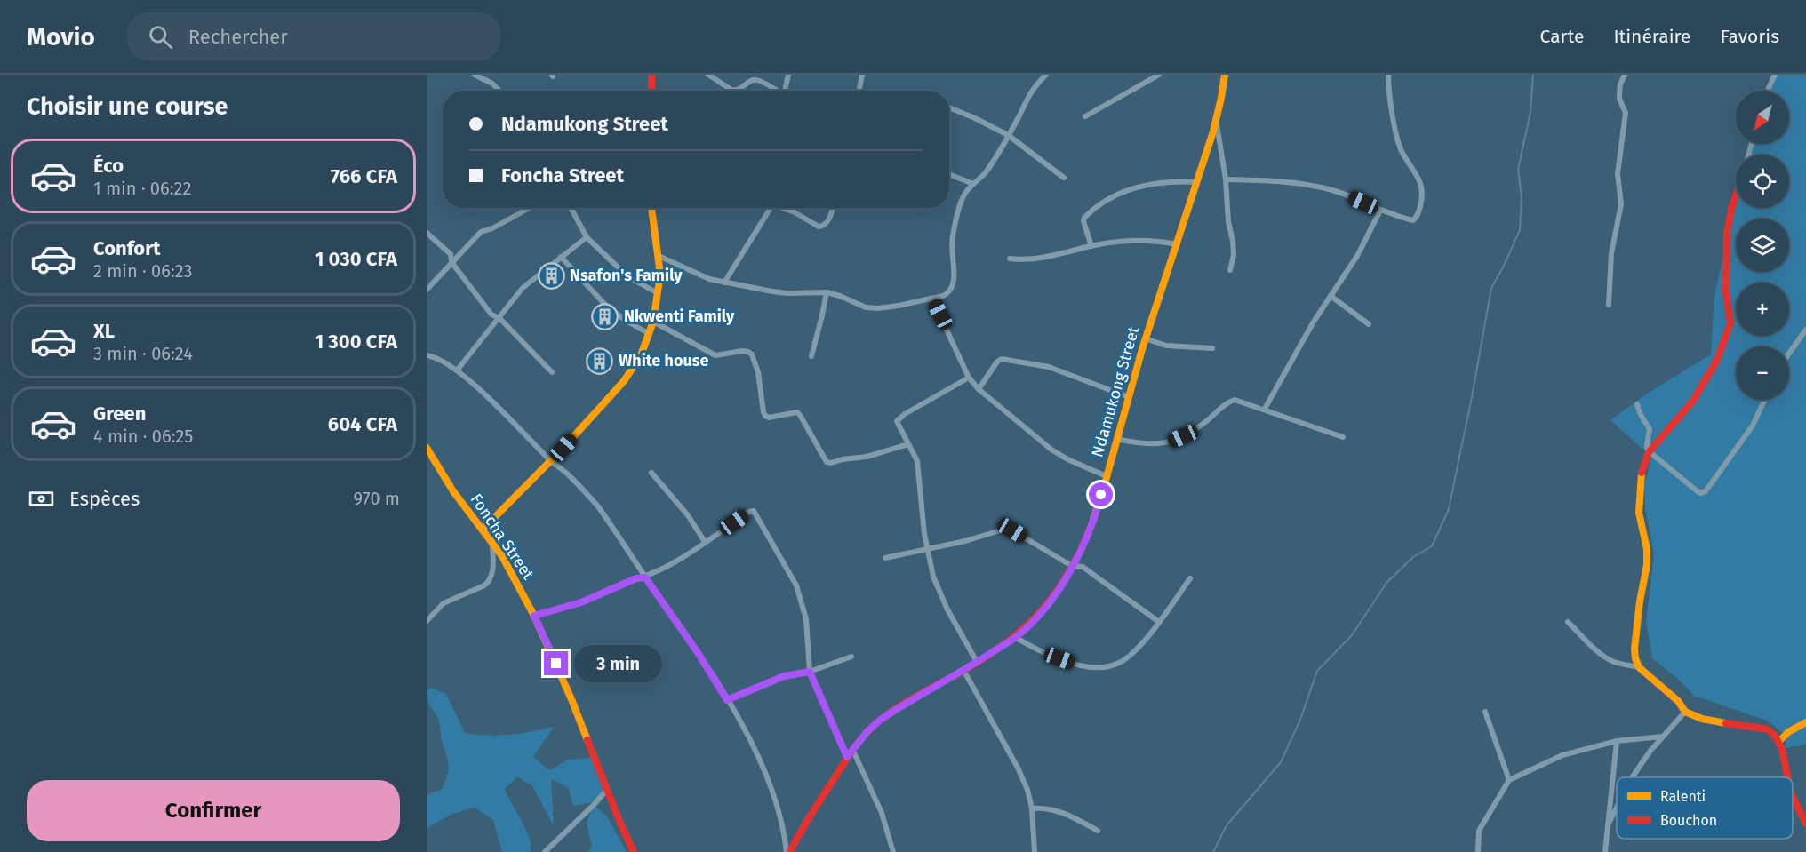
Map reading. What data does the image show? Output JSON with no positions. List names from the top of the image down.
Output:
{
  "streets": {
    "main road": ["Ndamukong Street", "Foncha Street"]
  },
  "places": {
    "building": ["Nsafon's Family", "Nkwenti Family", "White house"]
  },
  "legend": ["Ralenti", "Bouchon"],
  "north": "bottom left",
  "page": {
    "header": "Movio",
    "search": "Rechercher",
    "nav": ["Carte", "Itinéraire", "Favoris"],
    "heading": "Choisir une course",
    "map_buttons": ["+", "−"],
    "banner": ["Ndamukong Street", "Foncha Street"],
    "list": [
      {
        "name": "Éco",
        "note": "1 min · 06:22",
        "value": "766 CFA"
      },
      {
        "name": "Confort",
        "note": "2 min · 06:23",
        "value": "1 030 CFA"
      },
      {
        "name": "XL",
        "note": "3 min · 06:24",
        "value": "1 300 CFA"
      },
      {
        "name": "Green",
        "note": "4 min · 06:25",
        "value": "604 CFA"
      }
    ],
    "pay": ["Espèces", "970 m"],
    "bubble": "3 min",
    "buttons": "Confirmer"
  }
}
